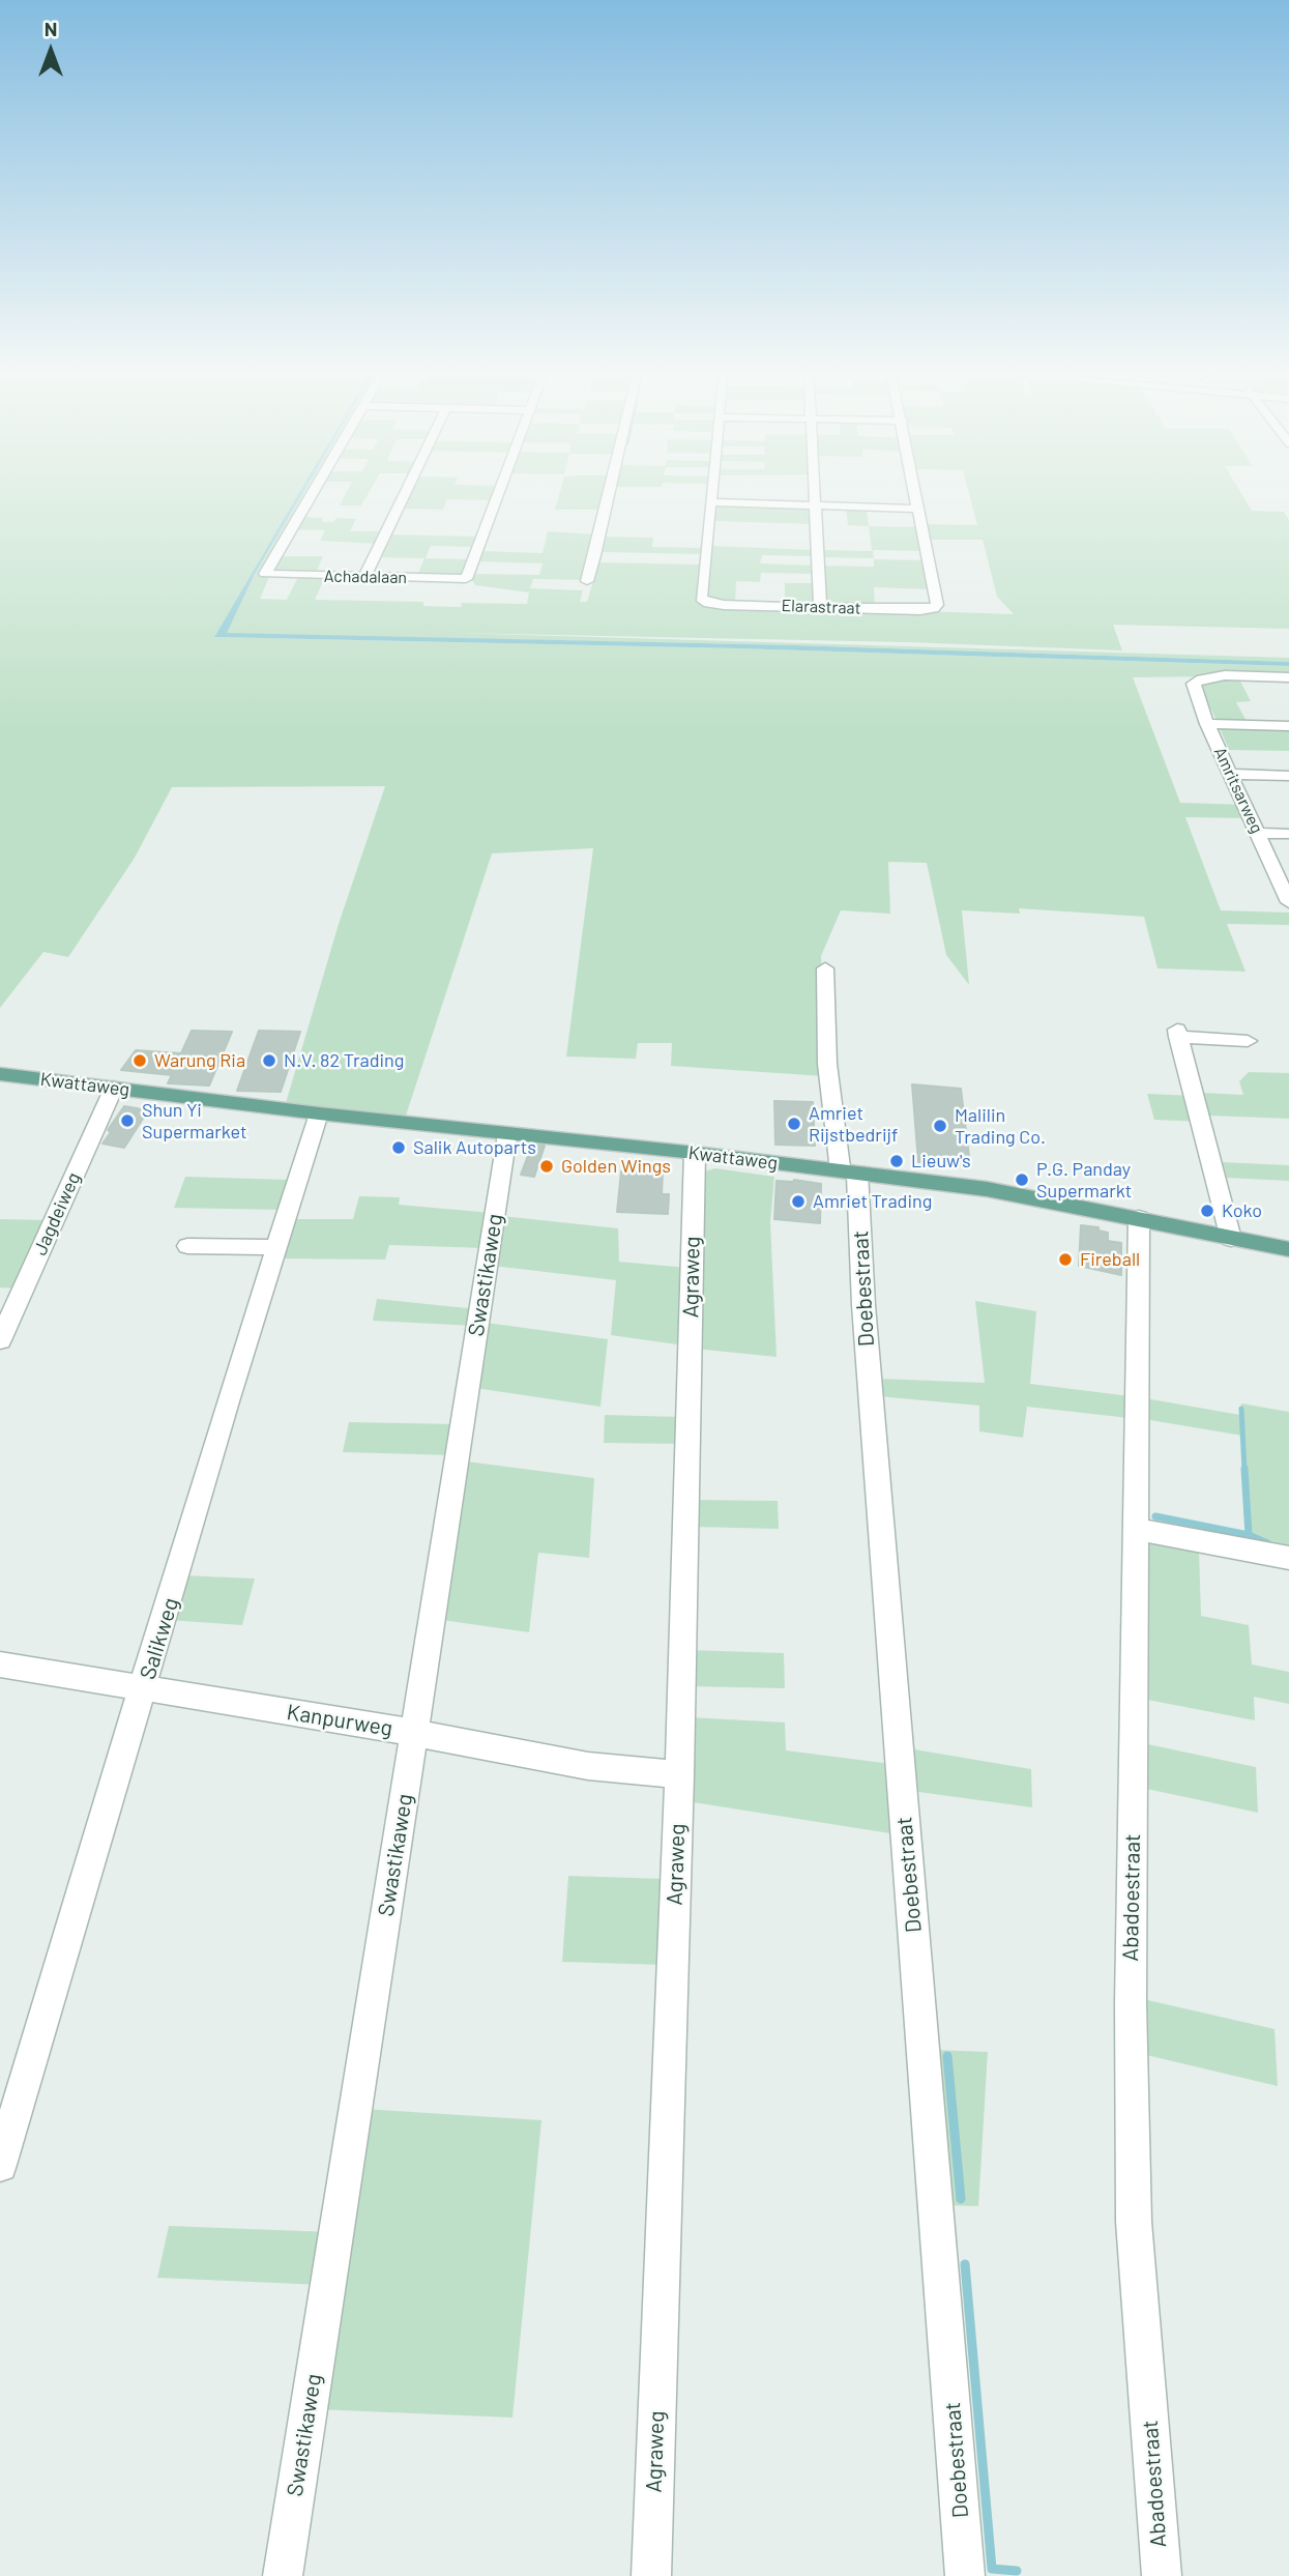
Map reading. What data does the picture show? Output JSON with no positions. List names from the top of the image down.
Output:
{
  "streets": {
    "main road": ["Kwattaweg"],
    "street": [
      "Achadalaan",
      "Elarastraat",
      "Amritsarweg",
      "Jagdeiweg",
      "Swastikaweg",
      "Agraweg",
      "Doebestraat",
      "Salikweg",
      "Kanpurweg",
      "Abadoestraat"
    ]
  },
  "crossings": [
    ["Kwattaweg", "Jagdeiweg"],
    ["Kwattaweg", "Swastikaweg"],
    ["Kwattaweg", "Agraweg"],
    ["Kwattaweg", "Doebestraat"],
    ["Kwattaweg", "Salikweg"],
    ["Kwattaweg", "Abadoestraat"],
    ["Swastikaweg", "Kanpurweg"],
    ["Agraweg", "Kanpurweg"],
    ["Salikweg", "Kanpurweg"]
  ],
  "places": [
    "Warung Ria",
    "N.V. 82 Trading",
    "Shun Yi Supermarket",
    "Amriet Rijstbedrijf",
    "Malilin Trading Co.",
    "Salik Autoparts",
    "Lieuw's",
    "Golden Wings",
    "P.G. Panday Supermarkt",
    "Amriet Trading",
    "Koko",
    "Fireball"
  ],
  "north": "top"
}
